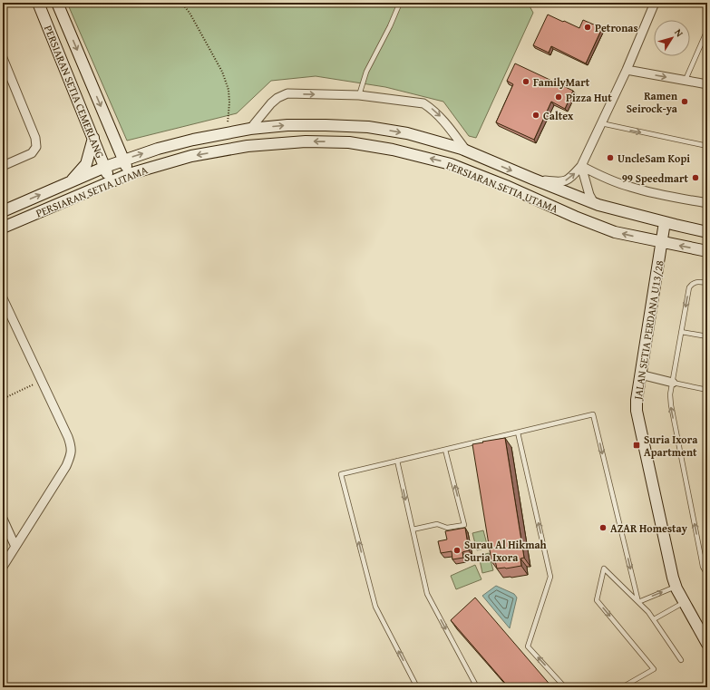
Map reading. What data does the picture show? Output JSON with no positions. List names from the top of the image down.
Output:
{
  "streets": {
    "street": ["PERSIARAN SETIA CEMERLANG", "PERSIARAN SETIA UTAMA", "JALAN SETIA PERDANA U13/28"]
  },
  "crossings": [
    ["PERSIARAN SETIA CEMERLANG", "PERSIARAN SETIA UTAMA"],
    ["PERSIARAN SETIA UTAMA", "JALAN SETIA PERDANA U13/28"]
  ],
  "places": {
    "other": [
      "Petronas",
      "FamilyMart",
      "Pizza Hut",
      "Ramen Seirock-ya",
      "Caltex",
      "UncleSam Kopi",
      "99 Speedmart",
      "AZAR Homestay",
      "Surau Al Hikmah Suria Ixora"
    ],
    "transit": ["Suria Ixora Apartment"]
  },
  "north": "top right"
}
